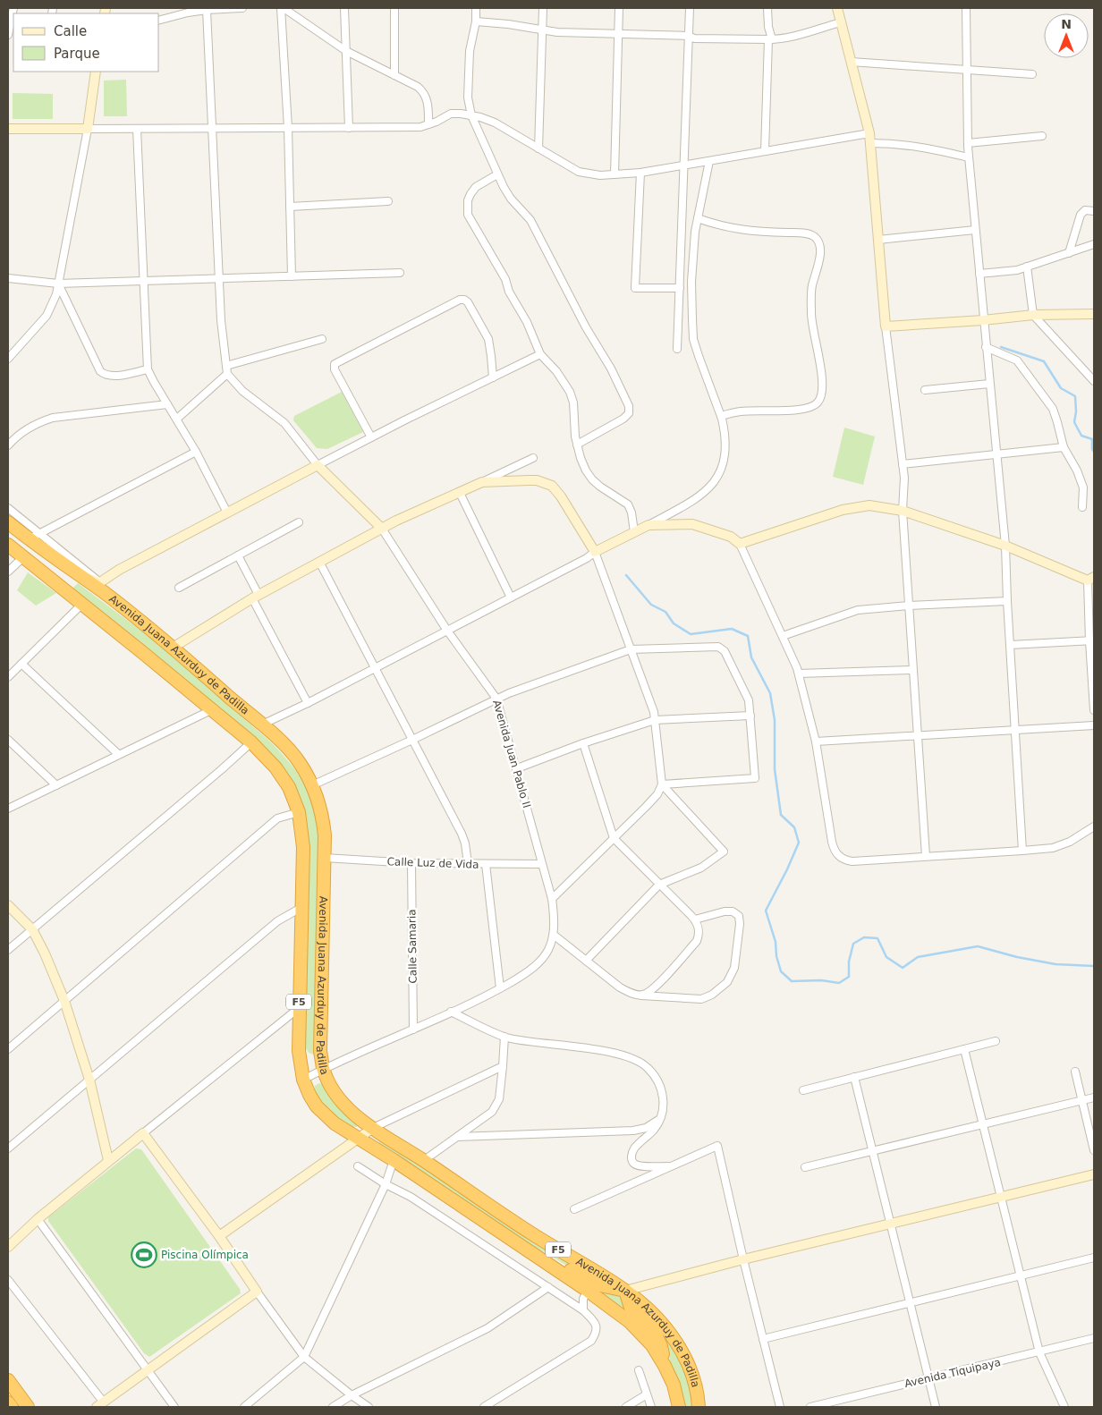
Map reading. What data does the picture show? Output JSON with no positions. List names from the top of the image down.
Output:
{
  "streets": {
    "highway": ["Avenida Juana Azurduy de Padilla", "F5"],
    "street": [
      "Avenida Juan Pablo II",
      "Calle Luz de Vida",
      "Calle Samaria",
      "Avenida Tiquipaya"
    ]
  },
  "crossings": [
    ["Avenida Juana Azurduy de Padilla", "Avenida Juan Pablo II"],
    ["Avenida Juana Azurduy de Padilla", "Calle Luz de Vida"],
    ["Avenida Juan Pablo II", "Calle Luz de Vida"],
    ["Avenida Juan Pablo II", "Calle Samaria"],
    ["Calle Luz de Vida", "Calle Samaria"]
  ],
  "places": {
    "sports": ["Piscina Olímpica"]
  },
  "legend": ["Calle", "Parque"],
  "north": "top"
}
